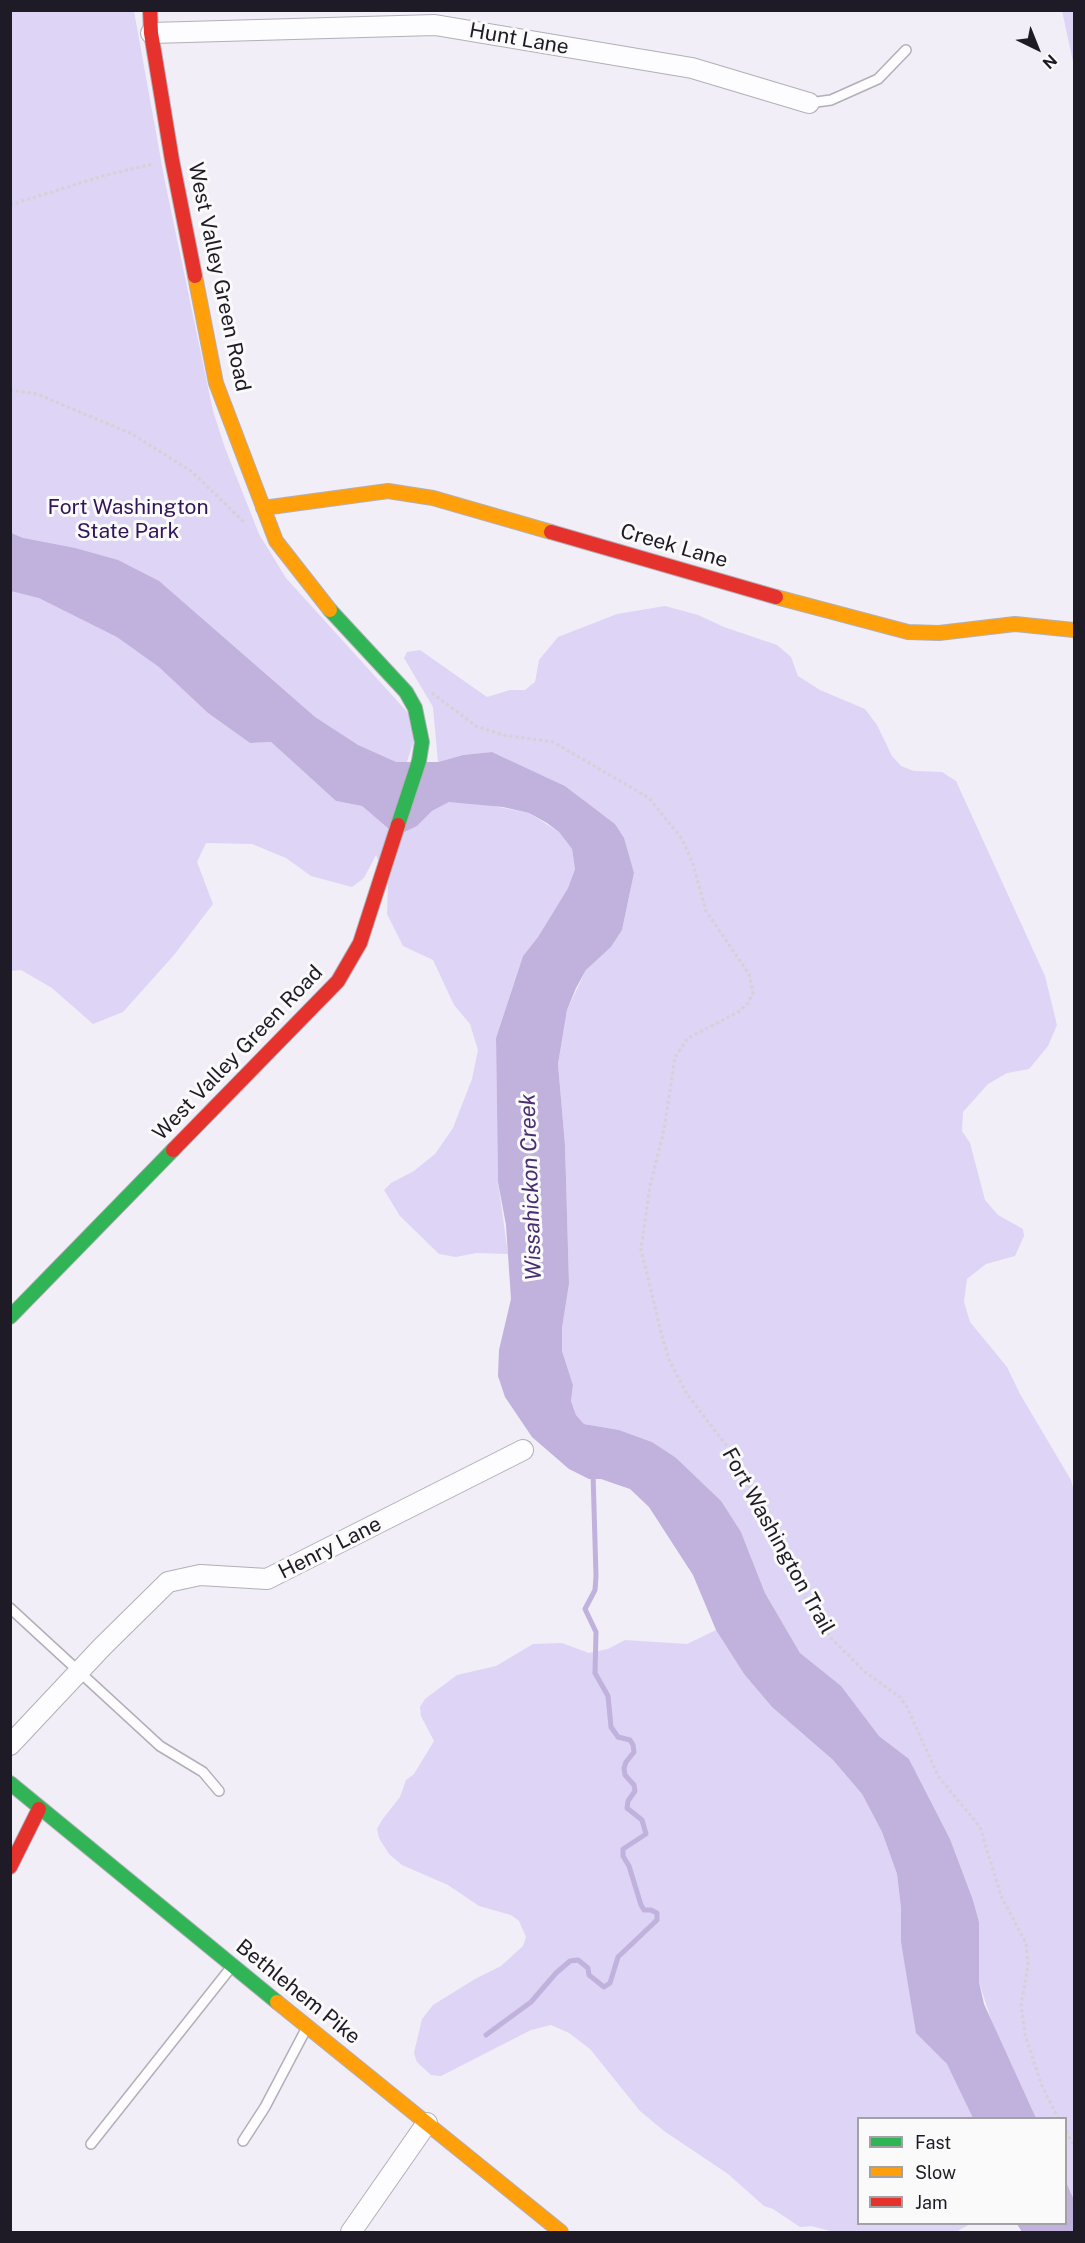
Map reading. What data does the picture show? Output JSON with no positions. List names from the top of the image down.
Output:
{
  "streets": {
    "street": [
      "Hunt Lane",
      "West Valley Green Road",
      "Creek Lane",
      "Henry Lane",
      "Bethlehem Pike"
    ],
    "path": ["Fort Washington Trail"]
  },
  "crossings": [
    ["Hunt Lane", "West Valley Green Road"],
    ["West Valley Green Road", "Creek Lane"]
  ],
  "water": ["Wissahickon Creek"],
  "parks": ["Fort Washington State Park"],
  "legend": ["Fast", "Slow", "Jam"],
  "north": "bottom right"
}
